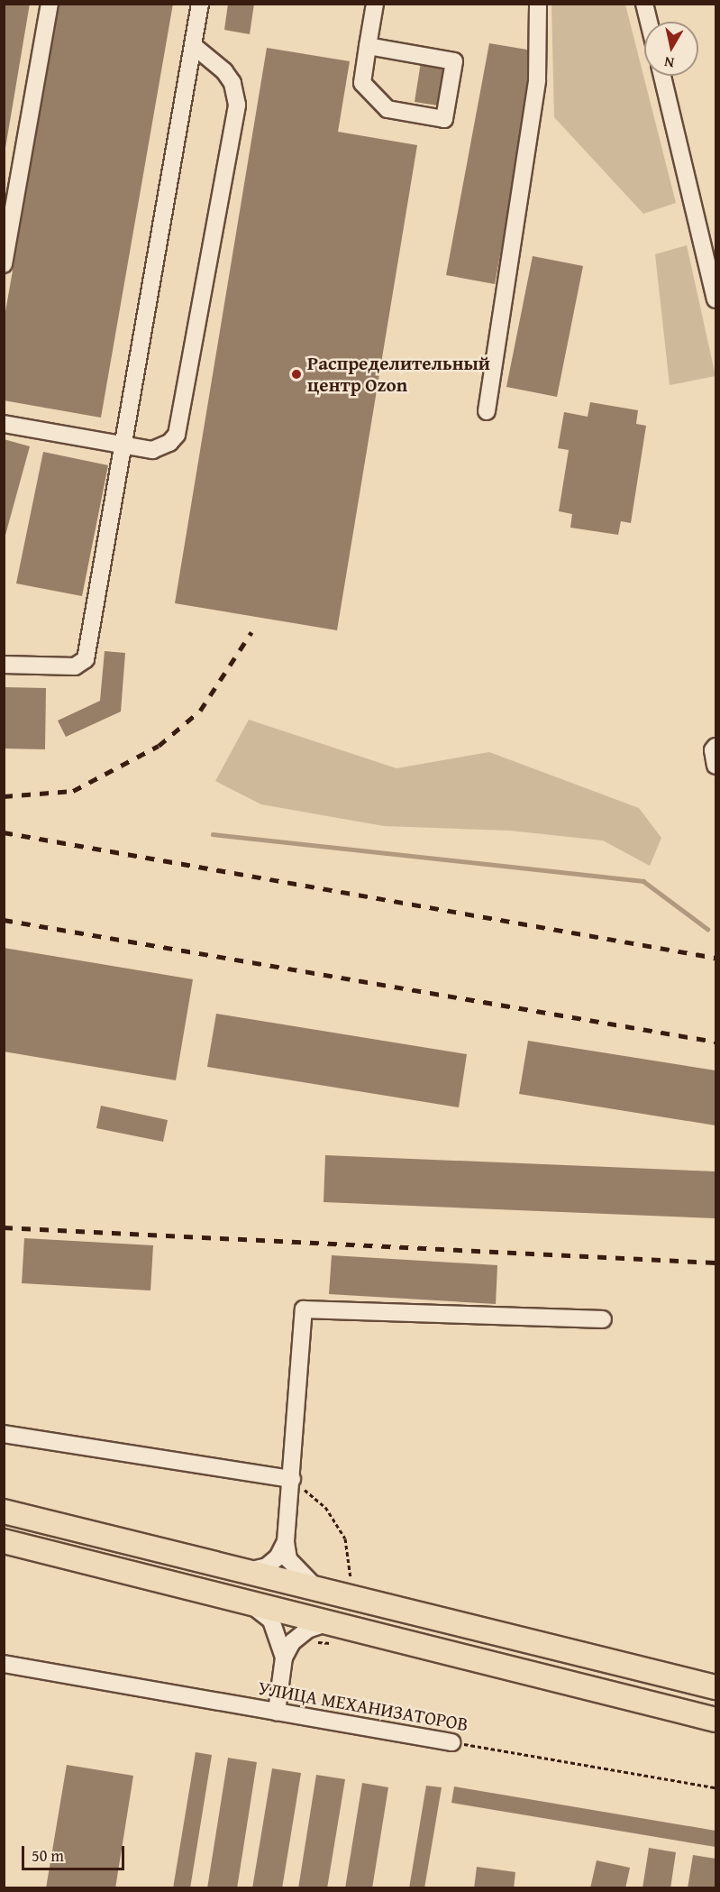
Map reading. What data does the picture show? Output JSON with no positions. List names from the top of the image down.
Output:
{
  "streets": {
    "street": ["УЛИЦА МЕХАНИЗАТОРОВ"]
  },
  "places": ["Распределительный центр Ozon"],
  "scale_bar": "50 m",
  "north": "bottom"
}
